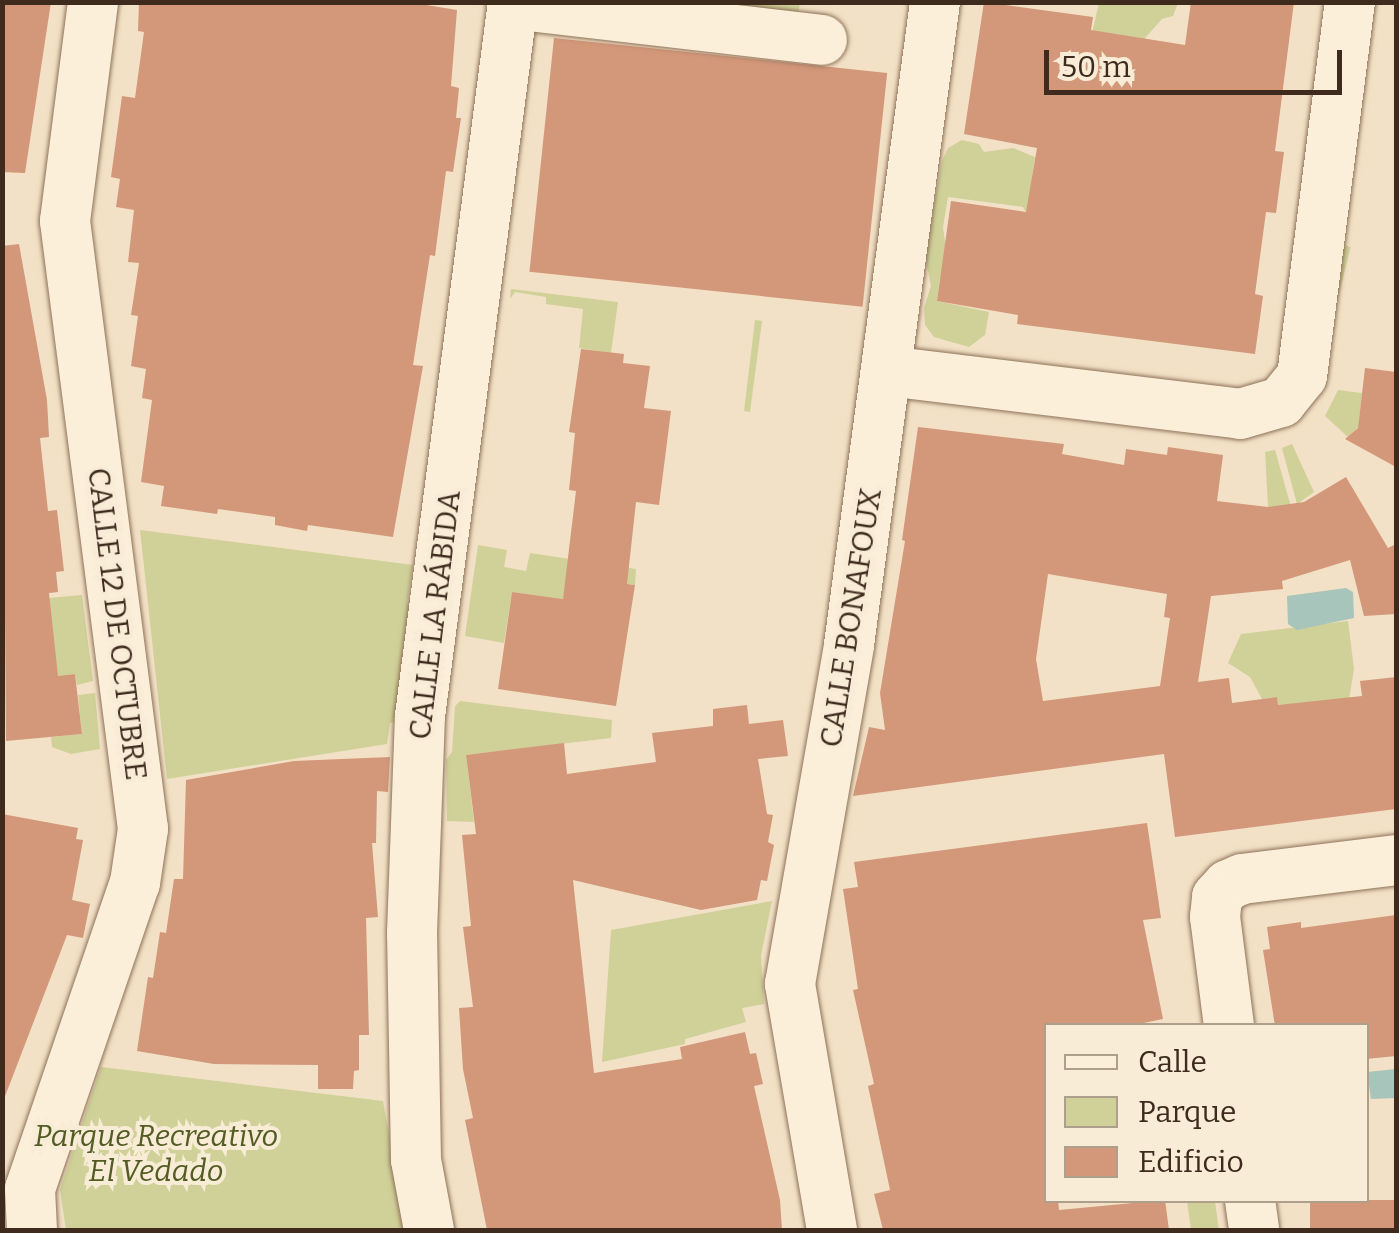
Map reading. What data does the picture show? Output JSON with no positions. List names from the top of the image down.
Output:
{
  "streets": {
    "street": ["CALLE LA RÁBIDA", "CALLE BONAFOUX", "CALLE 12 DE OCTUBRE"]
  },
  "parks": ["Parque Recreativo El Vedado"],
  "legend": ["Calle", "Parque", "Edificio"],
  "scale_bar": "50 m"
}
